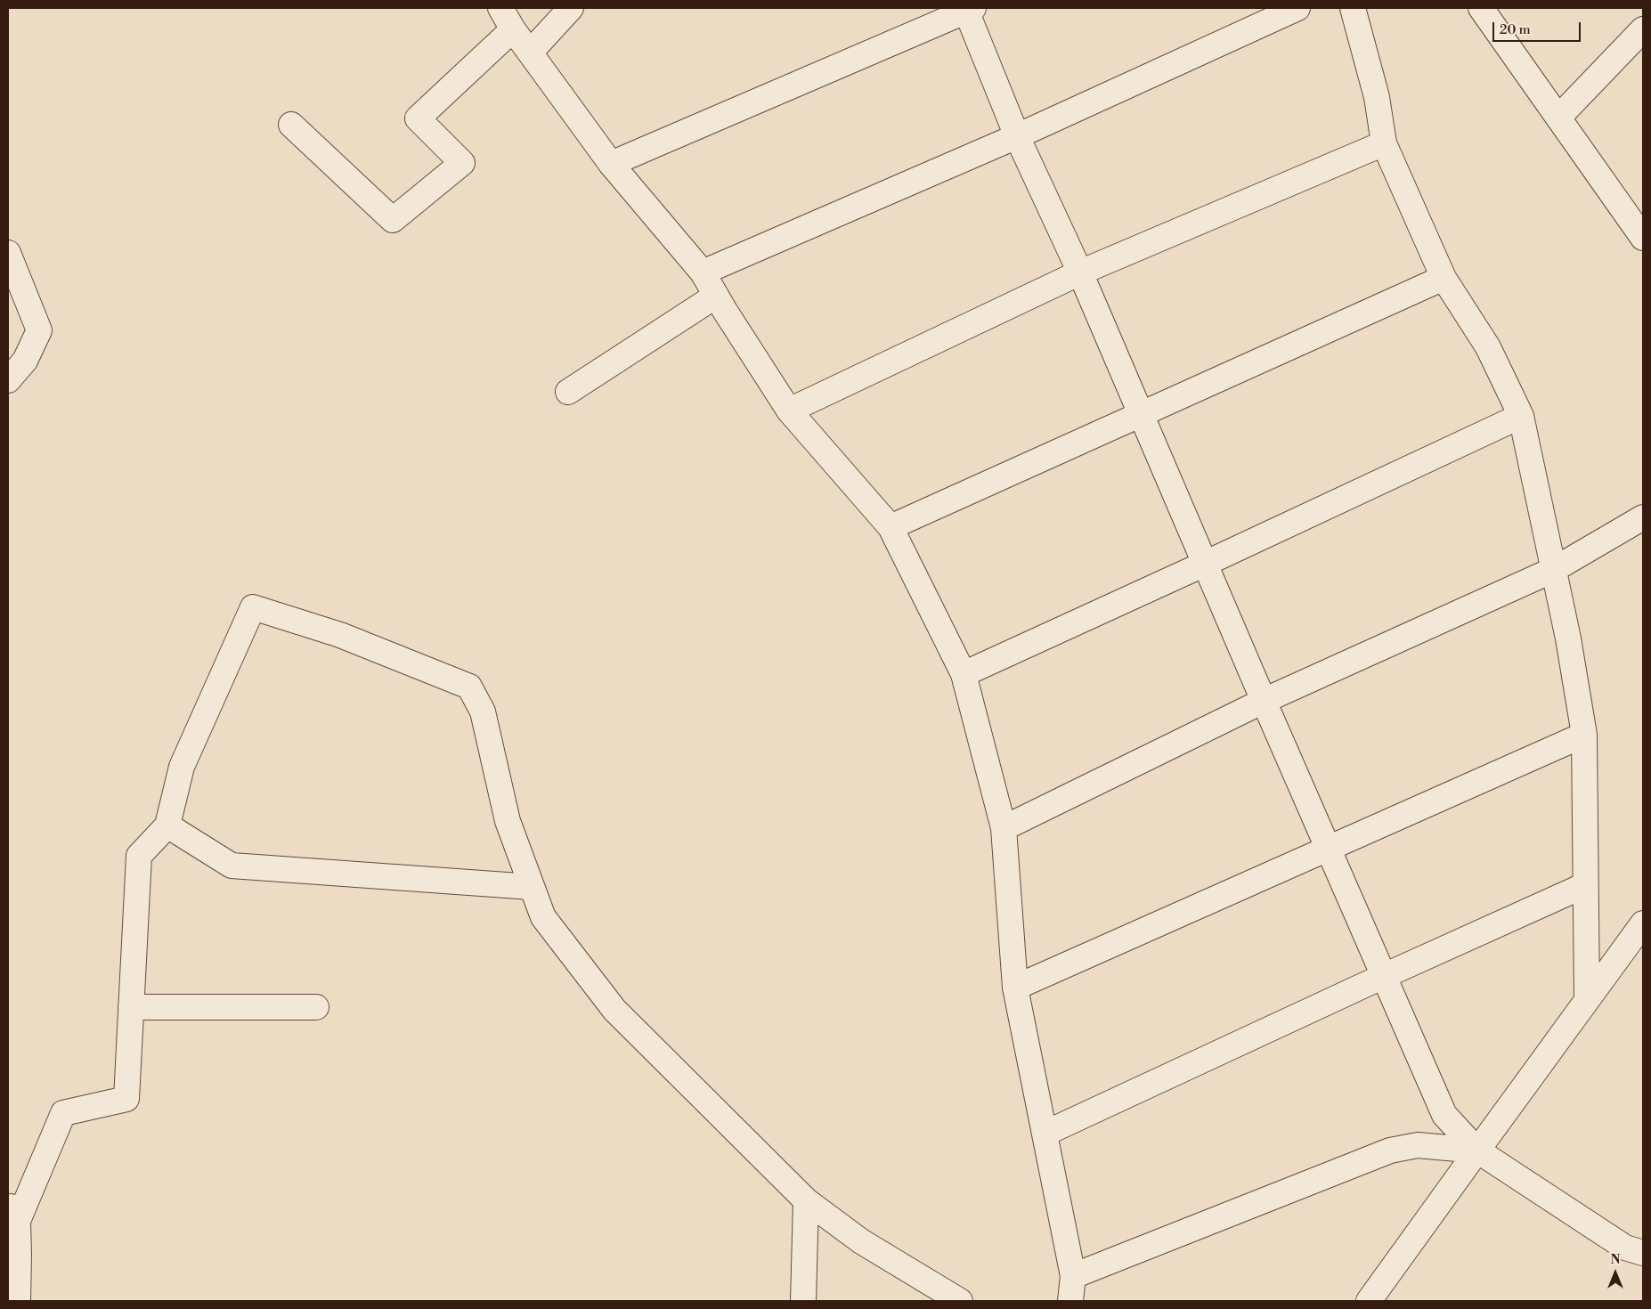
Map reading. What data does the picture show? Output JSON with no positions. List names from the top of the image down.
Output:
{
  "scale_bar": "20 m",
  "north": "top"
}
